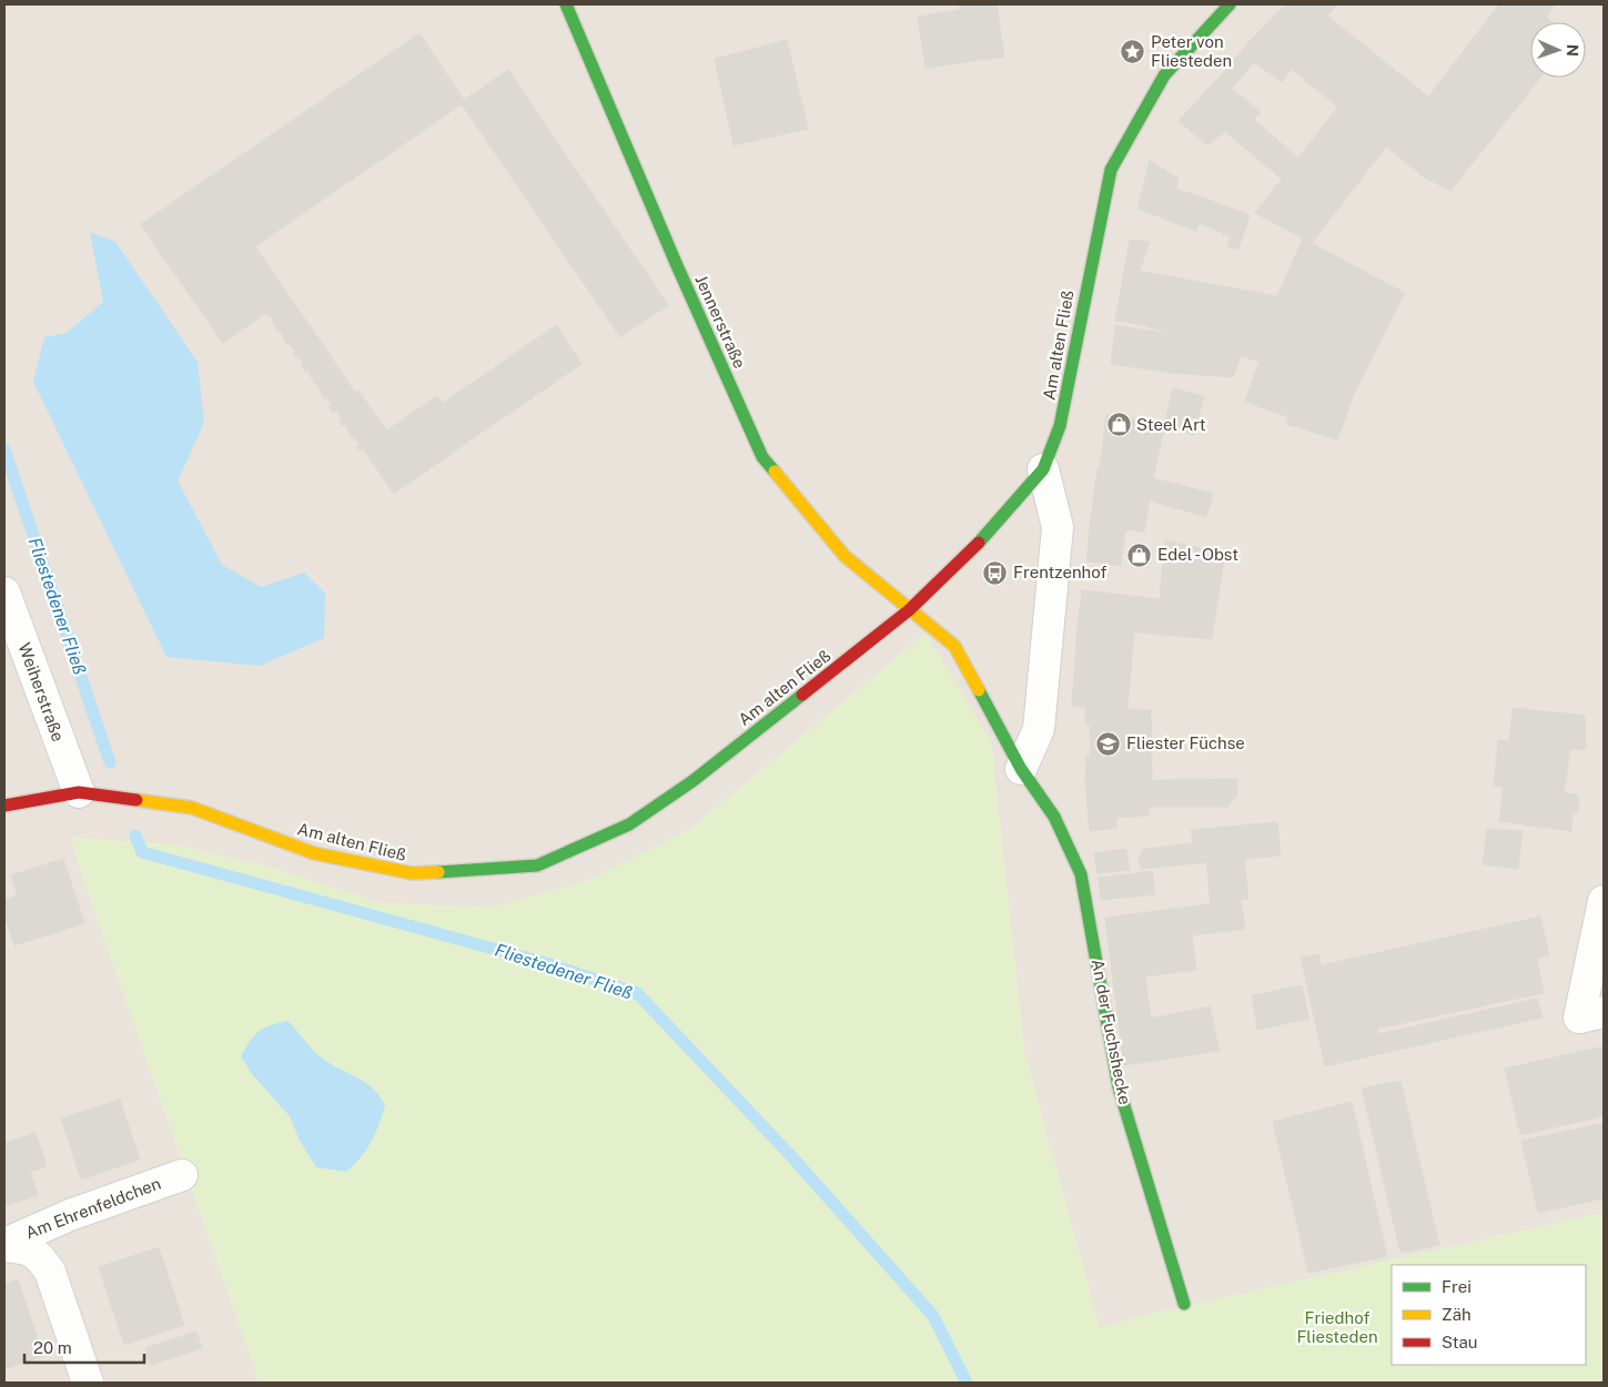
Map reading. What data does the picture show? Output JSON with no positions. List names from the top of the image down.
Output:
{
  "streets": {
    "main road": ["Jennerstraße", "Am alten Fließ", "An der Fuchshecke"],
    "street": ["Weiherstraße", "Am Ehrenfeldchen"]
  },
  "crossings": [
    ["Jennerstraße", "Am alten Fließ"],
    ["Jennerstraße", "An der Fuchshecke"],
    ["Am alten Fließ", "Weiherstraße"],
    ["Am alten Fließ", "An der Fuchshecke"]
  ],
  "water": ["Fliestedener Fließ"],
  "parks": ["Friedhof Fliesteden"],
  "places": {
    "place": ["Peter von Fliesteden"],
    "shop": ["Steel Art", "Edel - Obst"],
    "bus stop": ["Frentzenhof"],
    "school or university": ["Fliester Füchse"]
  },
  "legend": ["Frei", "Zäh", "Stau"],
  "scale_bar": "20 m",
  "north": "right"
}
